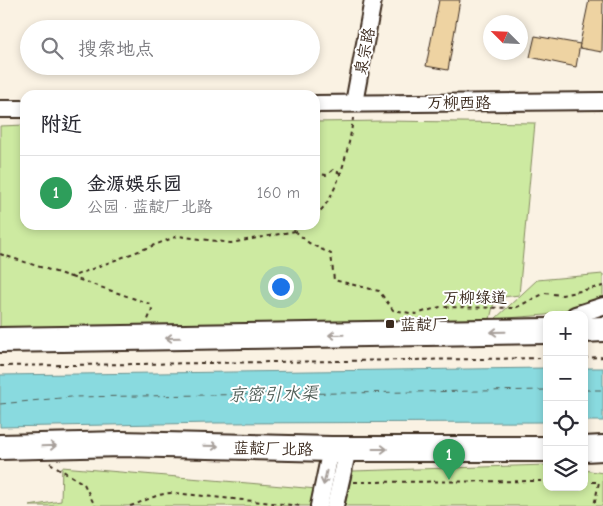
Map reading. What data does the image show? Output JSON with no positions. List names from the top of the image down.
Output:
{
  "streets": {
    "highway": ["蓝靛厂北路"],
    "street": ["泉宗路", "万柳西路"],
    "path": ["万柳绿道"]
  },
  "crossings": [
    ["泉宗路", "万柳西路"]
  ],
  "water": ["京密引水渠"],
  "places": {
    "transit": ["蓝靛厂"]
  },
  "north": "top left",
  "page": {
    "search": "搜索地点",
    "heading": "附近",
    "list": [
      {
        "mark": "1",
        "name": "金源娱乐园",
        "note": "公园 · 蓝靛厂北路",
        "value": "160 m"
      }
    ],
    "map_buttons": ["+", "−"],
    "pins": "1"
  }
}
